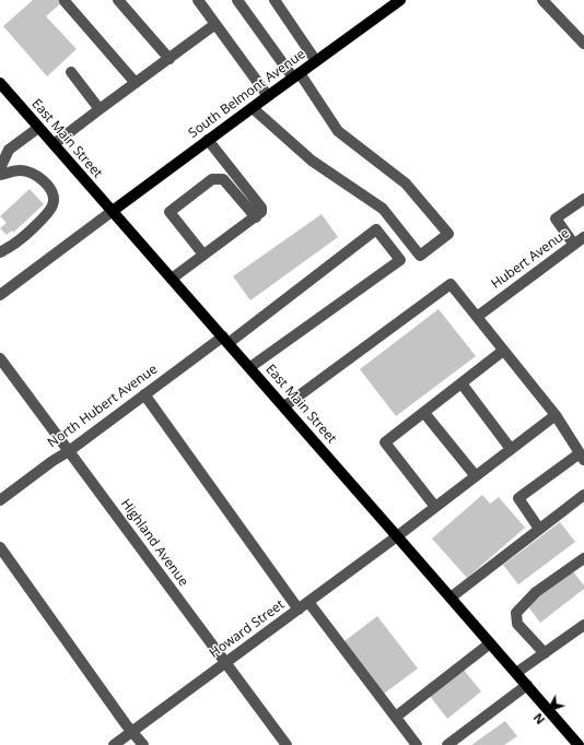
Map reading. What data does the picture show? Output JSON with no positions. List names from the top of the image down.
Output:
{
  "streets": {
    "main road": ["South Belmont Avenue", "East Main Street"],
    "street": [
      "Hubert Avenue",
      "North Hubert Avenue",
      "Highland Avenue",
      "Howard Street"
    ]
  },
  "crossings": [
    ["South Belmont Avenue", "East Main Street"],
    ["East Main Street", "North Hubert Avenue"],
    ["East Main Street", "Howard Street"],
    ["North Hubert Avenue", "Highland Avenue"],
    ["Highland Avenue", "Howard Street"]
  ],
  "north": "bottom left"
}
